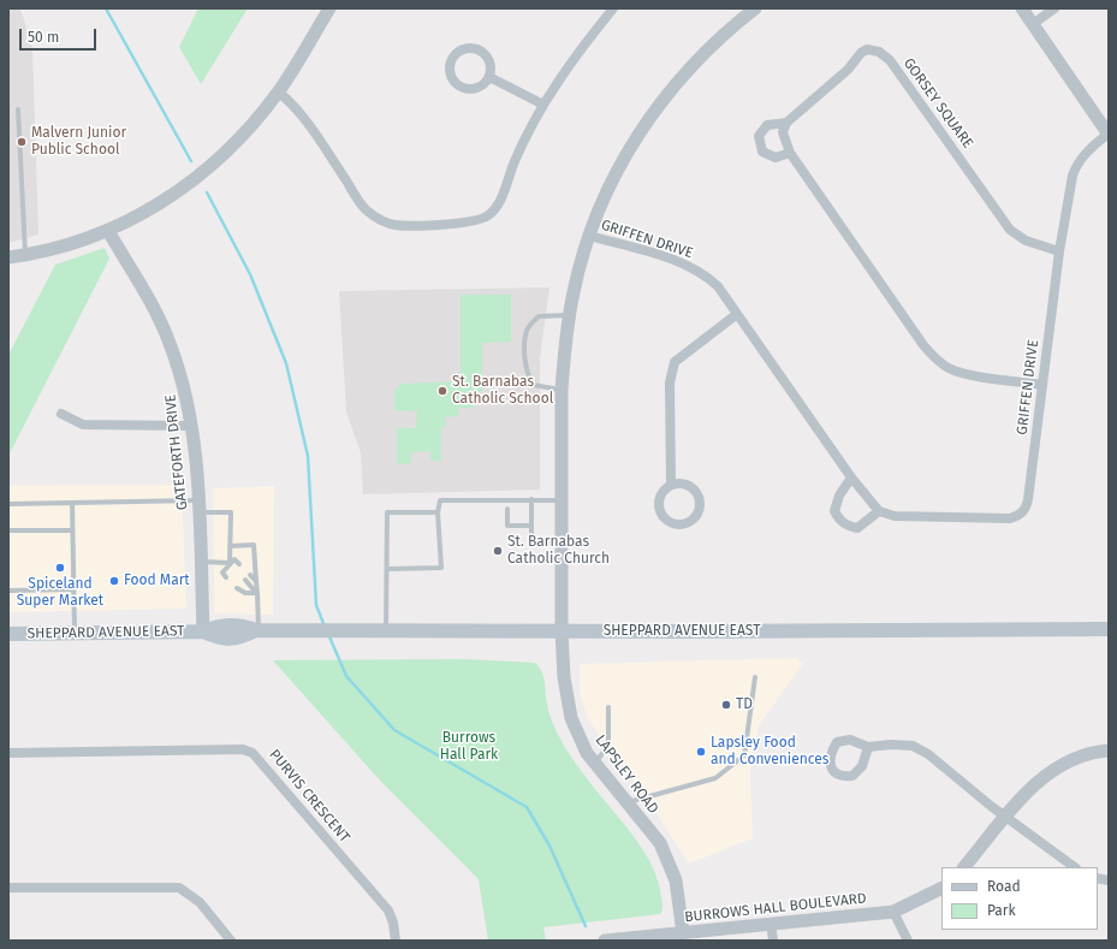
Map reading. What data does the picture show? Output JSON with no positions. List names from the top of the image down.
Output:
{
  "streets": {
    "main road": ["SHEPPARD AVENUE EAST"],
    "street": [
      "GORSEY SQUARE",
      "GRIFFEN DRIVE",
      "GATEFORTH DRIVE",
      "LAPSLEY ROAD",
      "PURVIS CRESCENT",
      "BURROWS HALL BOULEVARD"
    ]
  },
  "crossings": [
    ["GORSEY SQUARE", "GRIFFEN DRIVE"],
    ["GRIFFEN DRIVE", "LAPSLEY ROAD"],
    ["GATEFORTH DRIVE", "SHEPPARD AVENUE EAST"],
    ["SHEPPARD AVENUE EAST", "LAPSLEY ROAD"],
    ["LAPSLEY ROAD", "BURROWS HALL BOULEVARD"]
  ],
  "parks": ["Burrows Hall Park"],
  "places": [
    "Malvern Junior Public School",
    "St. Barnabas Catholic School",
    "St. Barnabas Catholic Church",
    "Spiceland Super Market",
    "Food Mart",
    "TD",
    "Lapsley Food and Conveniences"
  ],
  "legend": ["Road", "Park"],
  "scale_bar": "50 m"
}
